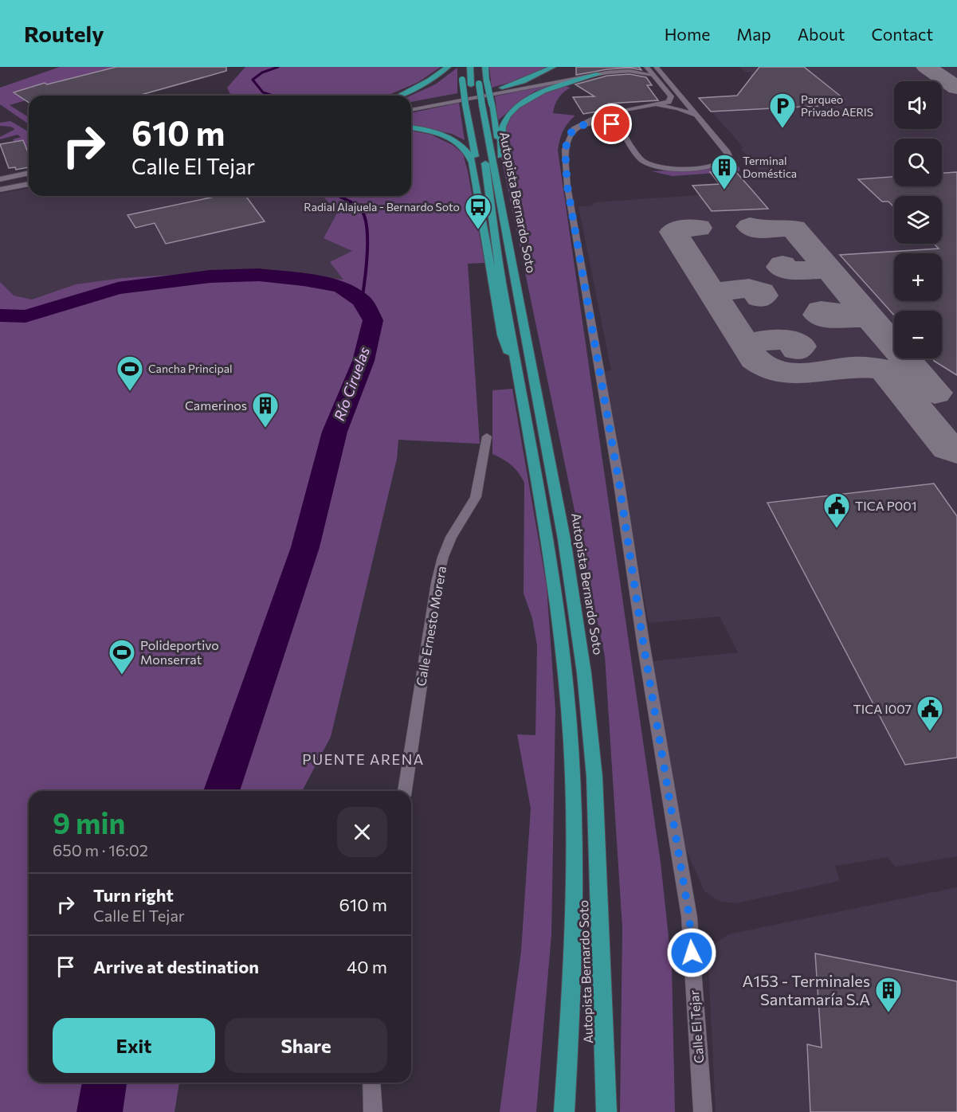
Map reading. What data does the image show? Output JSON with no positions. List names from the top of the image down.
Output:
{
  "streets": {
    "highway": ["Autopista Bernardo Soto"],
    "street": ["Calle Ernesto Morera", "Calle El Tejar"]
  },
  "districts": ["PUENTE ARENA"],
  "water": ["Río Ciruelas"],
  "places": {
    "parking": ["Parqueo Privado AERIS"],
    "building": ["Terminal Doméstica", "Camerinos", "A153 - Terminales Santamaría S.A"],
    "bus stop": ["Radial Alajuela - Bernardo Soto"],
    "sports": ["Cancha Principal", "Polideportivo Monserrat"],
    "public building": ["TICA P001", "TICA I007"]
  },
  "page": {
    "header": "Routely",
    "nav": [
      "Home",
      "Map",
      "About",
      "Contact"
    ],
    "map_buttons": ["+", "−"],
    "turn": ["610 m", "Calle El Tejar"],
    "heading": ["9 min", "650 m · 16:02"],
    "list": [
      {
        "name": "Turn right",
        "note": "Calle El Tejar",
        "value": "610 m"
      },
      {
        "name": "Arrive at destination",
        "value": "40 m"
      }
    ],
    "buttons": ["Exit", "Share"]
  }
}
